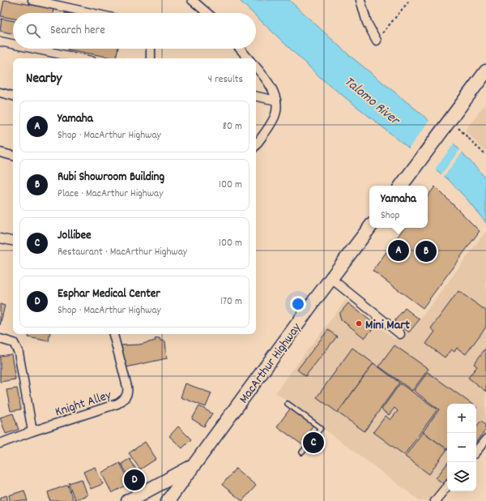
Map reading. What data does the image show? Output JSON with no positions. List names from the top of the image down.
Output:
{
  "streets": {
    "highway": ["MacArthur Highway"],
    "street": ["Knight Alley"]
  },
  "water": ["Talomo River"],
  "places": ["Mini Mart"],
  "page": {
    "search": "Search here",
    "heading": ["Nearby", "4 results"],
    "list": [
      {
        "mark": "A",
        "name": "Yamaha",
        "note": "Shop · MacArthur Highway",
        "value": "80 m"
      },
      {
        "mark": "B",
        "name": "Rubi Showroom Building",
        "note": "Place · MacArthur Highway",
        "value": "100 m"
      },
      {
        "mark": "C",
        "name": "Jollibee",
        "note": "Restaurant · MacArthur Highway",
        "value": "100 m"
      },
      {
        "mark": "D",
        "name": "Esphar Medical Center",
        "note": "Shop · MacArthur Highway",
        "value": "170 m"
      }
    ],
    "popup": ["Yamaha", "Shop"],
    "pins": [
      "A",
      "B",
      "C",
      "D"
    ],
    "map_buttons": ["+", "−"]
  }
}
